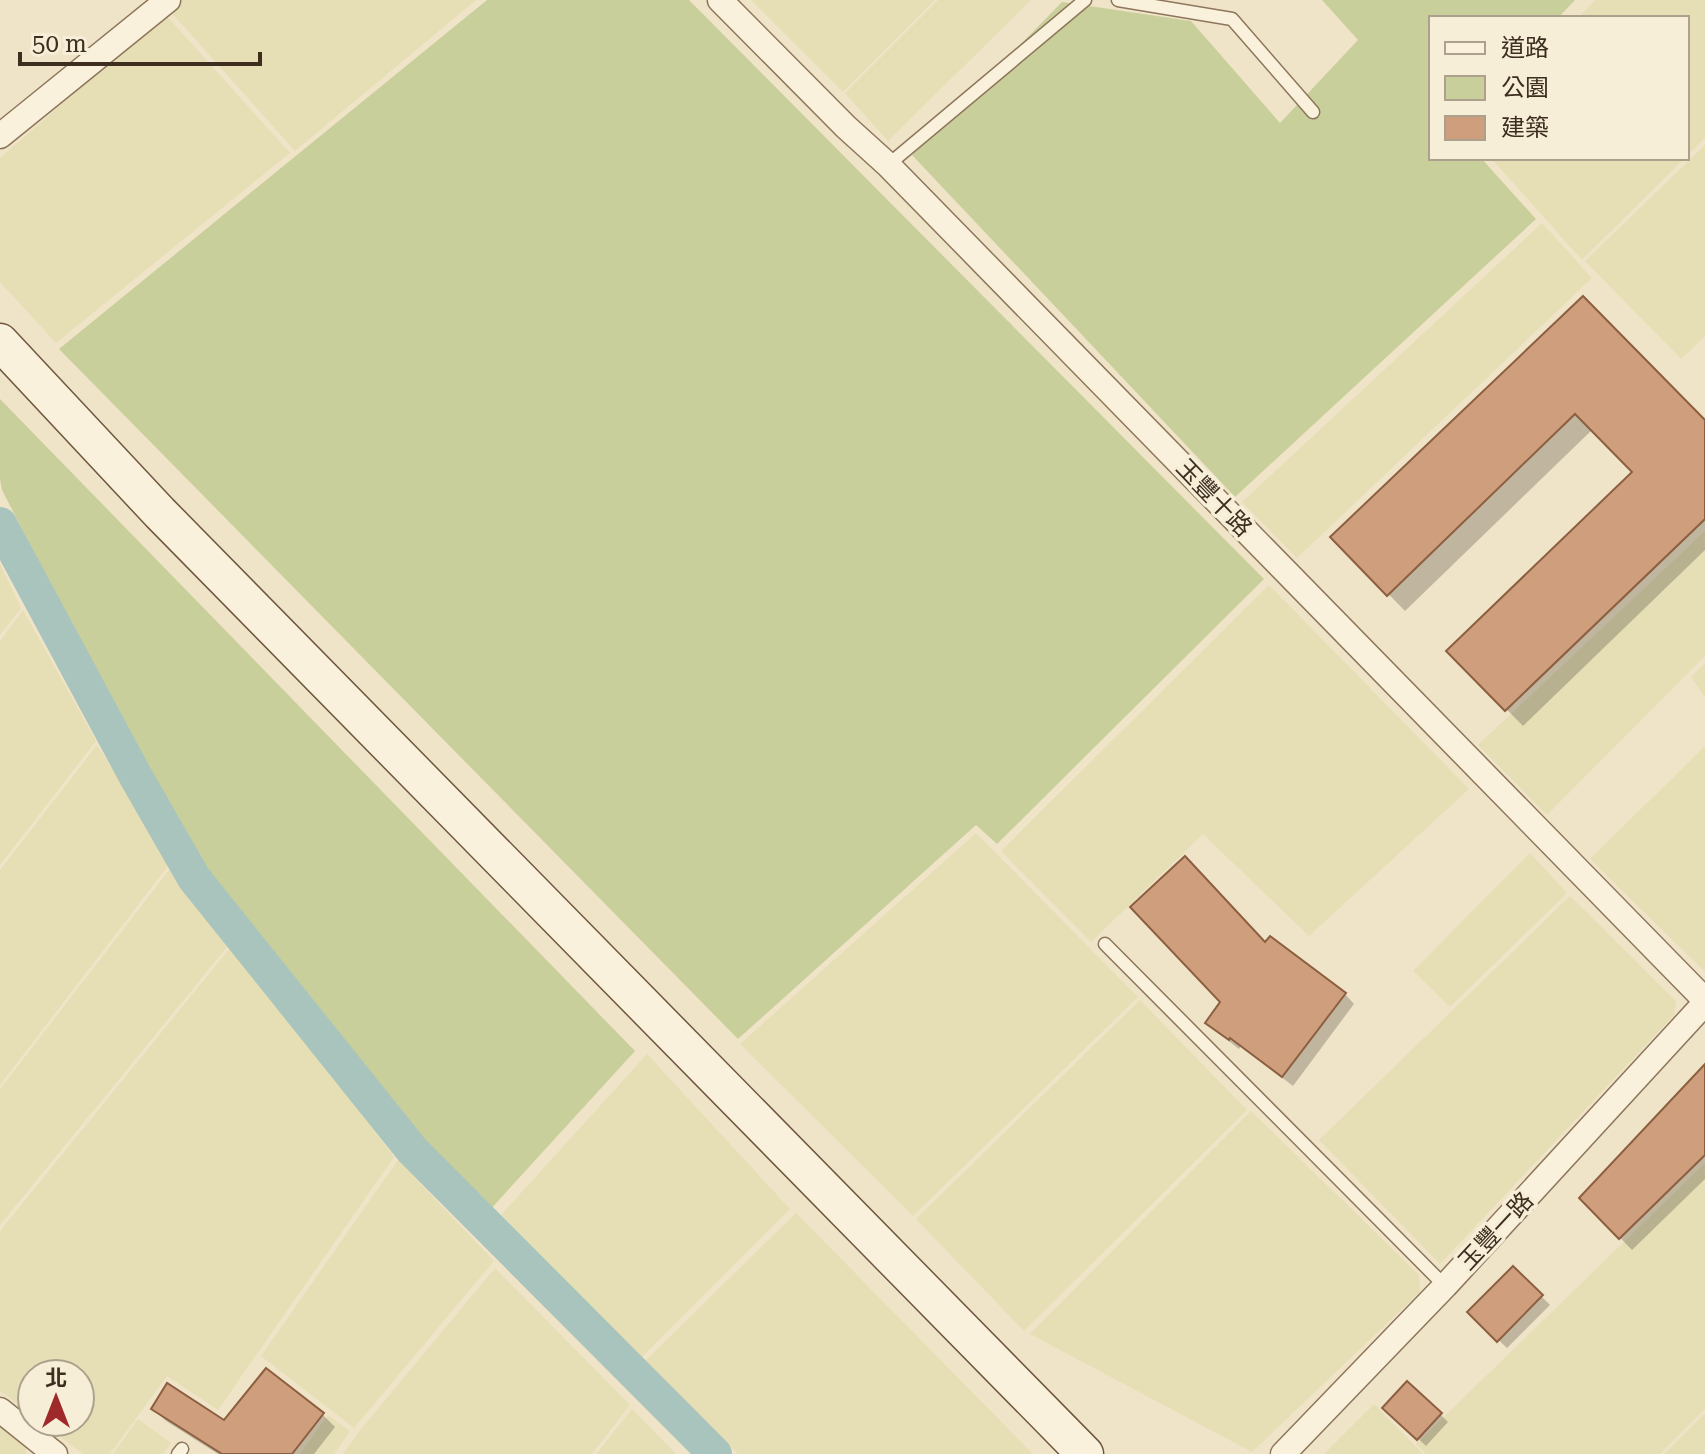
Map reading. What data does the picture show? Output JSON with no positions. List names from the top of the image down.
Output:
{
  "streets": {
    "street": ["玉豐十路", "玉豐一路"]
  },
  "crossings": [
    ["玉豐十路", "玉豐一路"]
  ],
  "legend": ["道路", "公園", "建築"],
  "scale_bar": "50 m",
  "north": "top"
}
